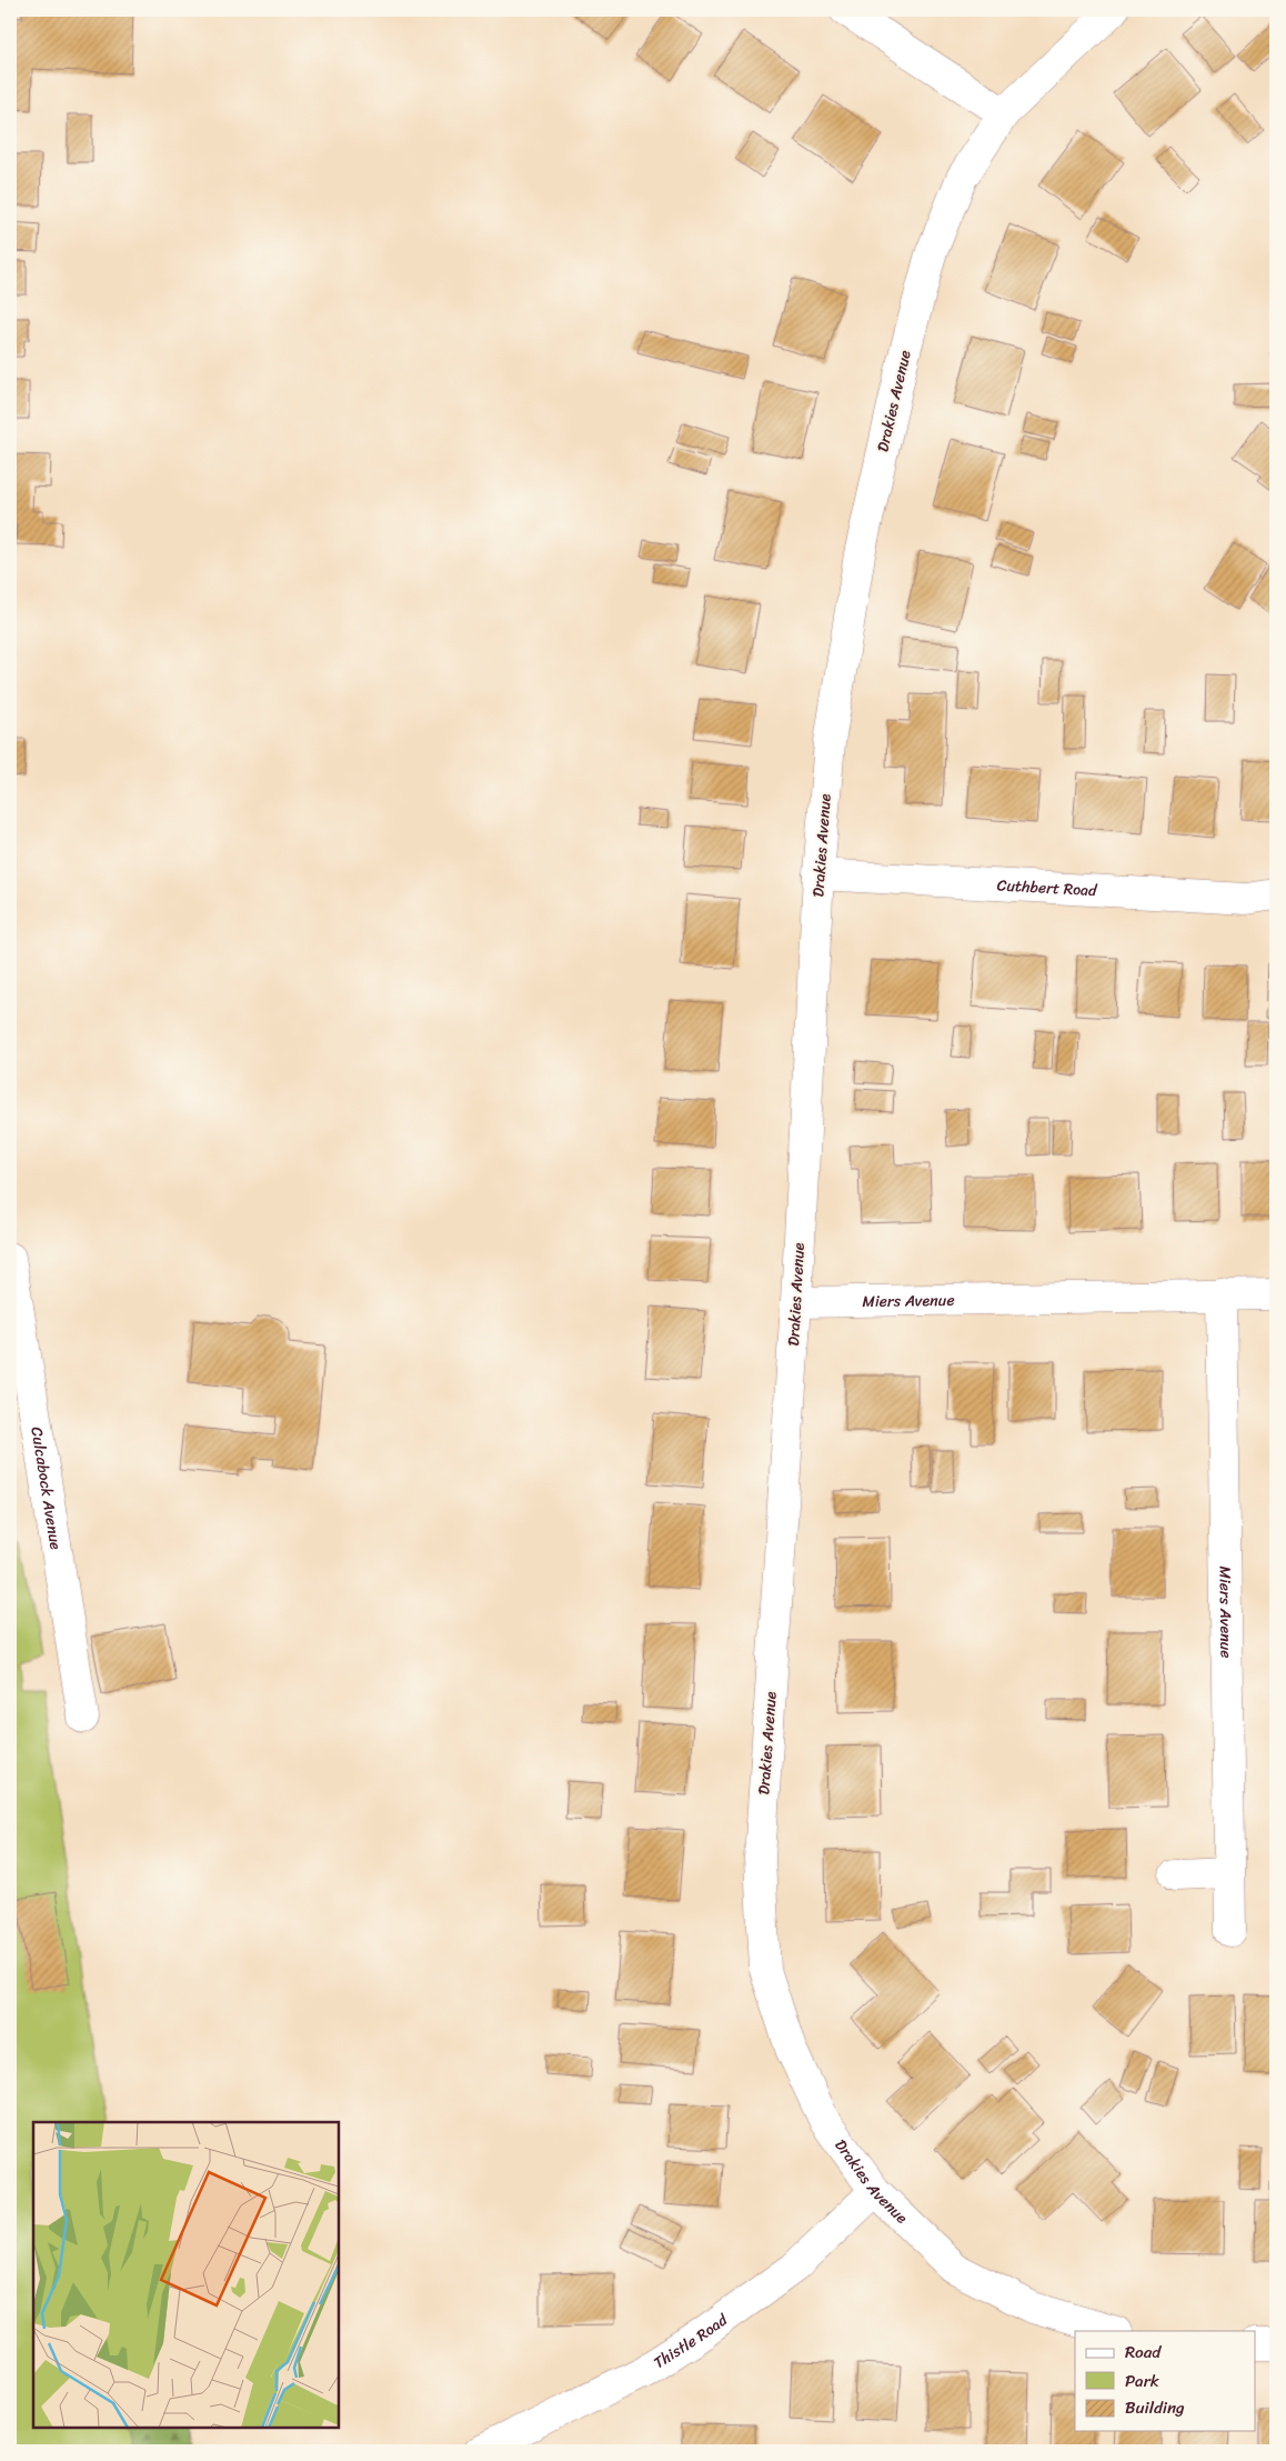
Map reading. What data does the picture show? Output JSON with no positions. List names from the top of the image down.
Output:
{
  "streets": {
    "street": [
      "Drakies Avenue",
      "Cuthbert Road",
      "Miers Avenue",
      "Culcabock Avenue",
      "Thistle Road"
    ]
  },
  "crossings": [
    ["Drakies Avenue", "Cuthbert Road"],
    ["Drakies Avenue", "Miers Avenue"],
    ["Drakies Avenue", "Thistle Road"]
  ],
  "legend": ["Road", "Park", "Building"]
}
